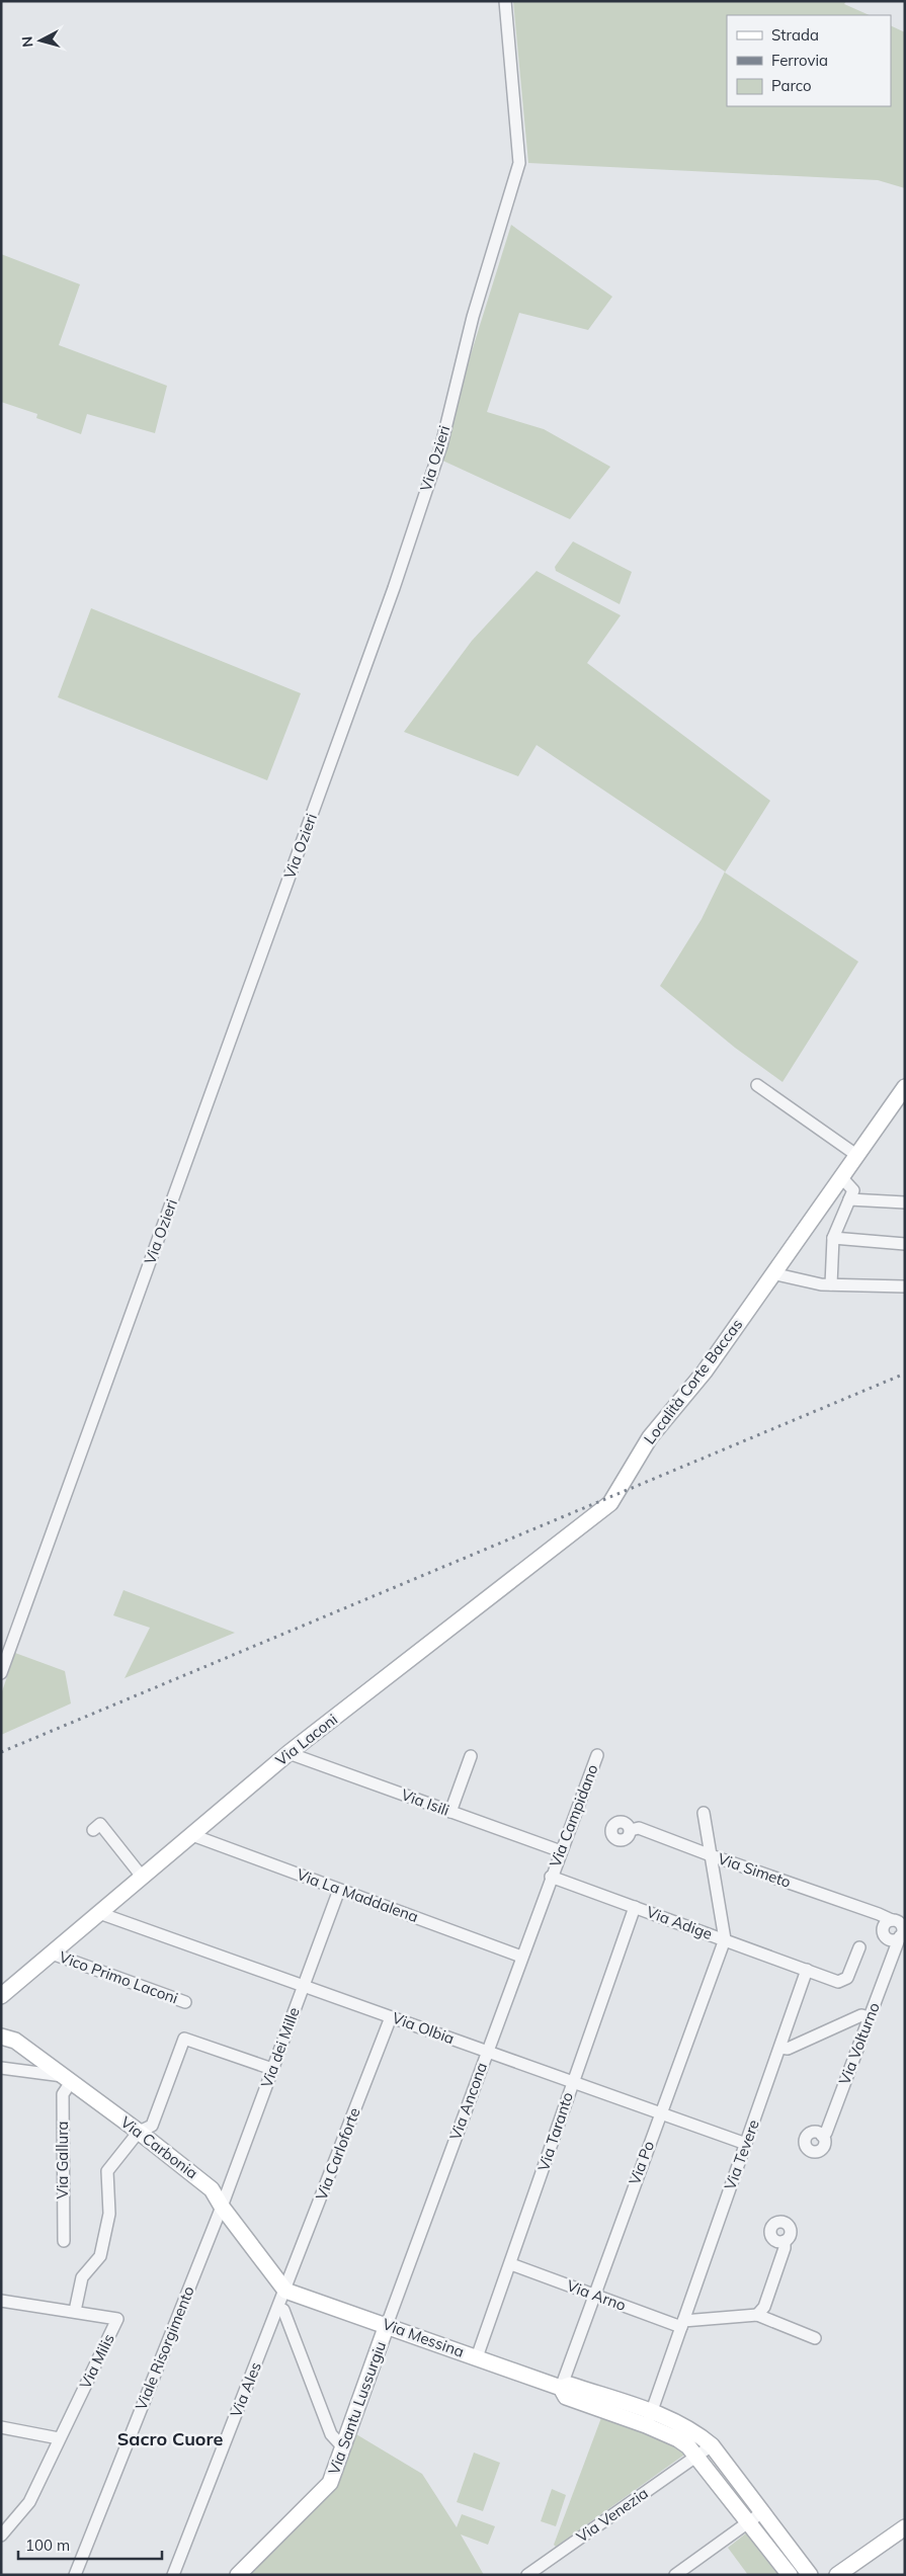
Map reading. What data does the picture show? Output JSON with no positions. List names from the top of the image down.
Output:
{
  "streets": {
    "street": [
      "Via Ozieri",
      "Località Corte Baccas",
      "Via Laconi",
      "Via Isili",
      "Via Campidano",
      "Via Simeto",
      "Via La Maddalena",
      "Via Adige",
      "Vico Primo Laconi",
      "Via Olbia",
      "Via Volturno",
      "Via dei Mille",
      "Via Ancona",
      "Via Taranto",
      "Via Carbonia",
      "Via Carloforte",
      "Via Tevere",
      "Via Gallura",
      "Via Po",
      "Via Arno",
      "Via Messina",
      "Viale Risorgimento",
      "Via Milis",
      "Via Ales",
      "Via Santu Lussurgiu",
      "Via Venezia"
    ]
  },
  "crossings": [
    ["Località Corte Baccas", "Via Laconi"],
    ["Via Laconi", "Via Isili"],
    ["Via Laconi", "Via La Maddalena"],
    ["Via Laconi", "Vico Primo Laconi"],
    ["Via Laconi", "Via Olbia"],
    ["Via Isili", "Via Campidano"],
    ["Via Campidano", "Via Adige"],
    ["Via Campidano", "Via Ancona"],
    ["Via La Maddalena", "Via dei Mille"],
    ["Via La Maddalena", "Via Ancona"],
    ["Via Adige", "Via Ancona"],
    ["Via Adige", "Via Taranto"],
    ["Via Adige", "Via Tevere"],
    ["Via Adige", "Via Po"],
    ["Via Olbia", "Via dei Mille"],
    ["Via Olbia", "Via Ancona"],
    ["Via Olbia", "Via Taranto"],
    ["Via Olbia", "Via Carloforte"],
    ["Via Olbia", "Via Tevere"],
    ["Via Olbia", "Via Po"],
    ["Via dei Mille", "Via Carbonia"],
    ["Via dei Mille", "Viale Risorgimento"],
    ["Via Ancona", "Via Messina"],
    ["Via Ancona", "Via Santu Lussurgiu"],
    ["Via Taranto", "Via Arno"],
    ["Via Taranto", "Via Messina"],
    ["Via Carbonia", "Via Carloforte"],
    ["Via Carbonia", "Via Gallura"],
    ["Via Carbonia", "Via Messina"],
    ["Via Carbonia", "Viale Risorgimento"],
    ["Via Carbonia", "Via Ales"],
    ["Via Carloforte", "Via Messina"],
    ["Via Carloforte", "Via Ales"],
    ["Via Tevere", "Via Arno"],
    ["Via Tevere", "Via Messina"],
    ["Via Po", "Via Arno"],
    ["Via Po", "Via Messina"],
    ["Via Messina", "Via Ales"],
    ["Via Messina", "Via Santu Lussurgiu"],
    ["Via Messina", "Via Venezia"]
  ],
  "districts": ["Sacro Cuore"],
  "legend": ["Strada", "Ferrovia", "Parco"],
  "scale_bar": "100 m",
  "north": "left"
}
